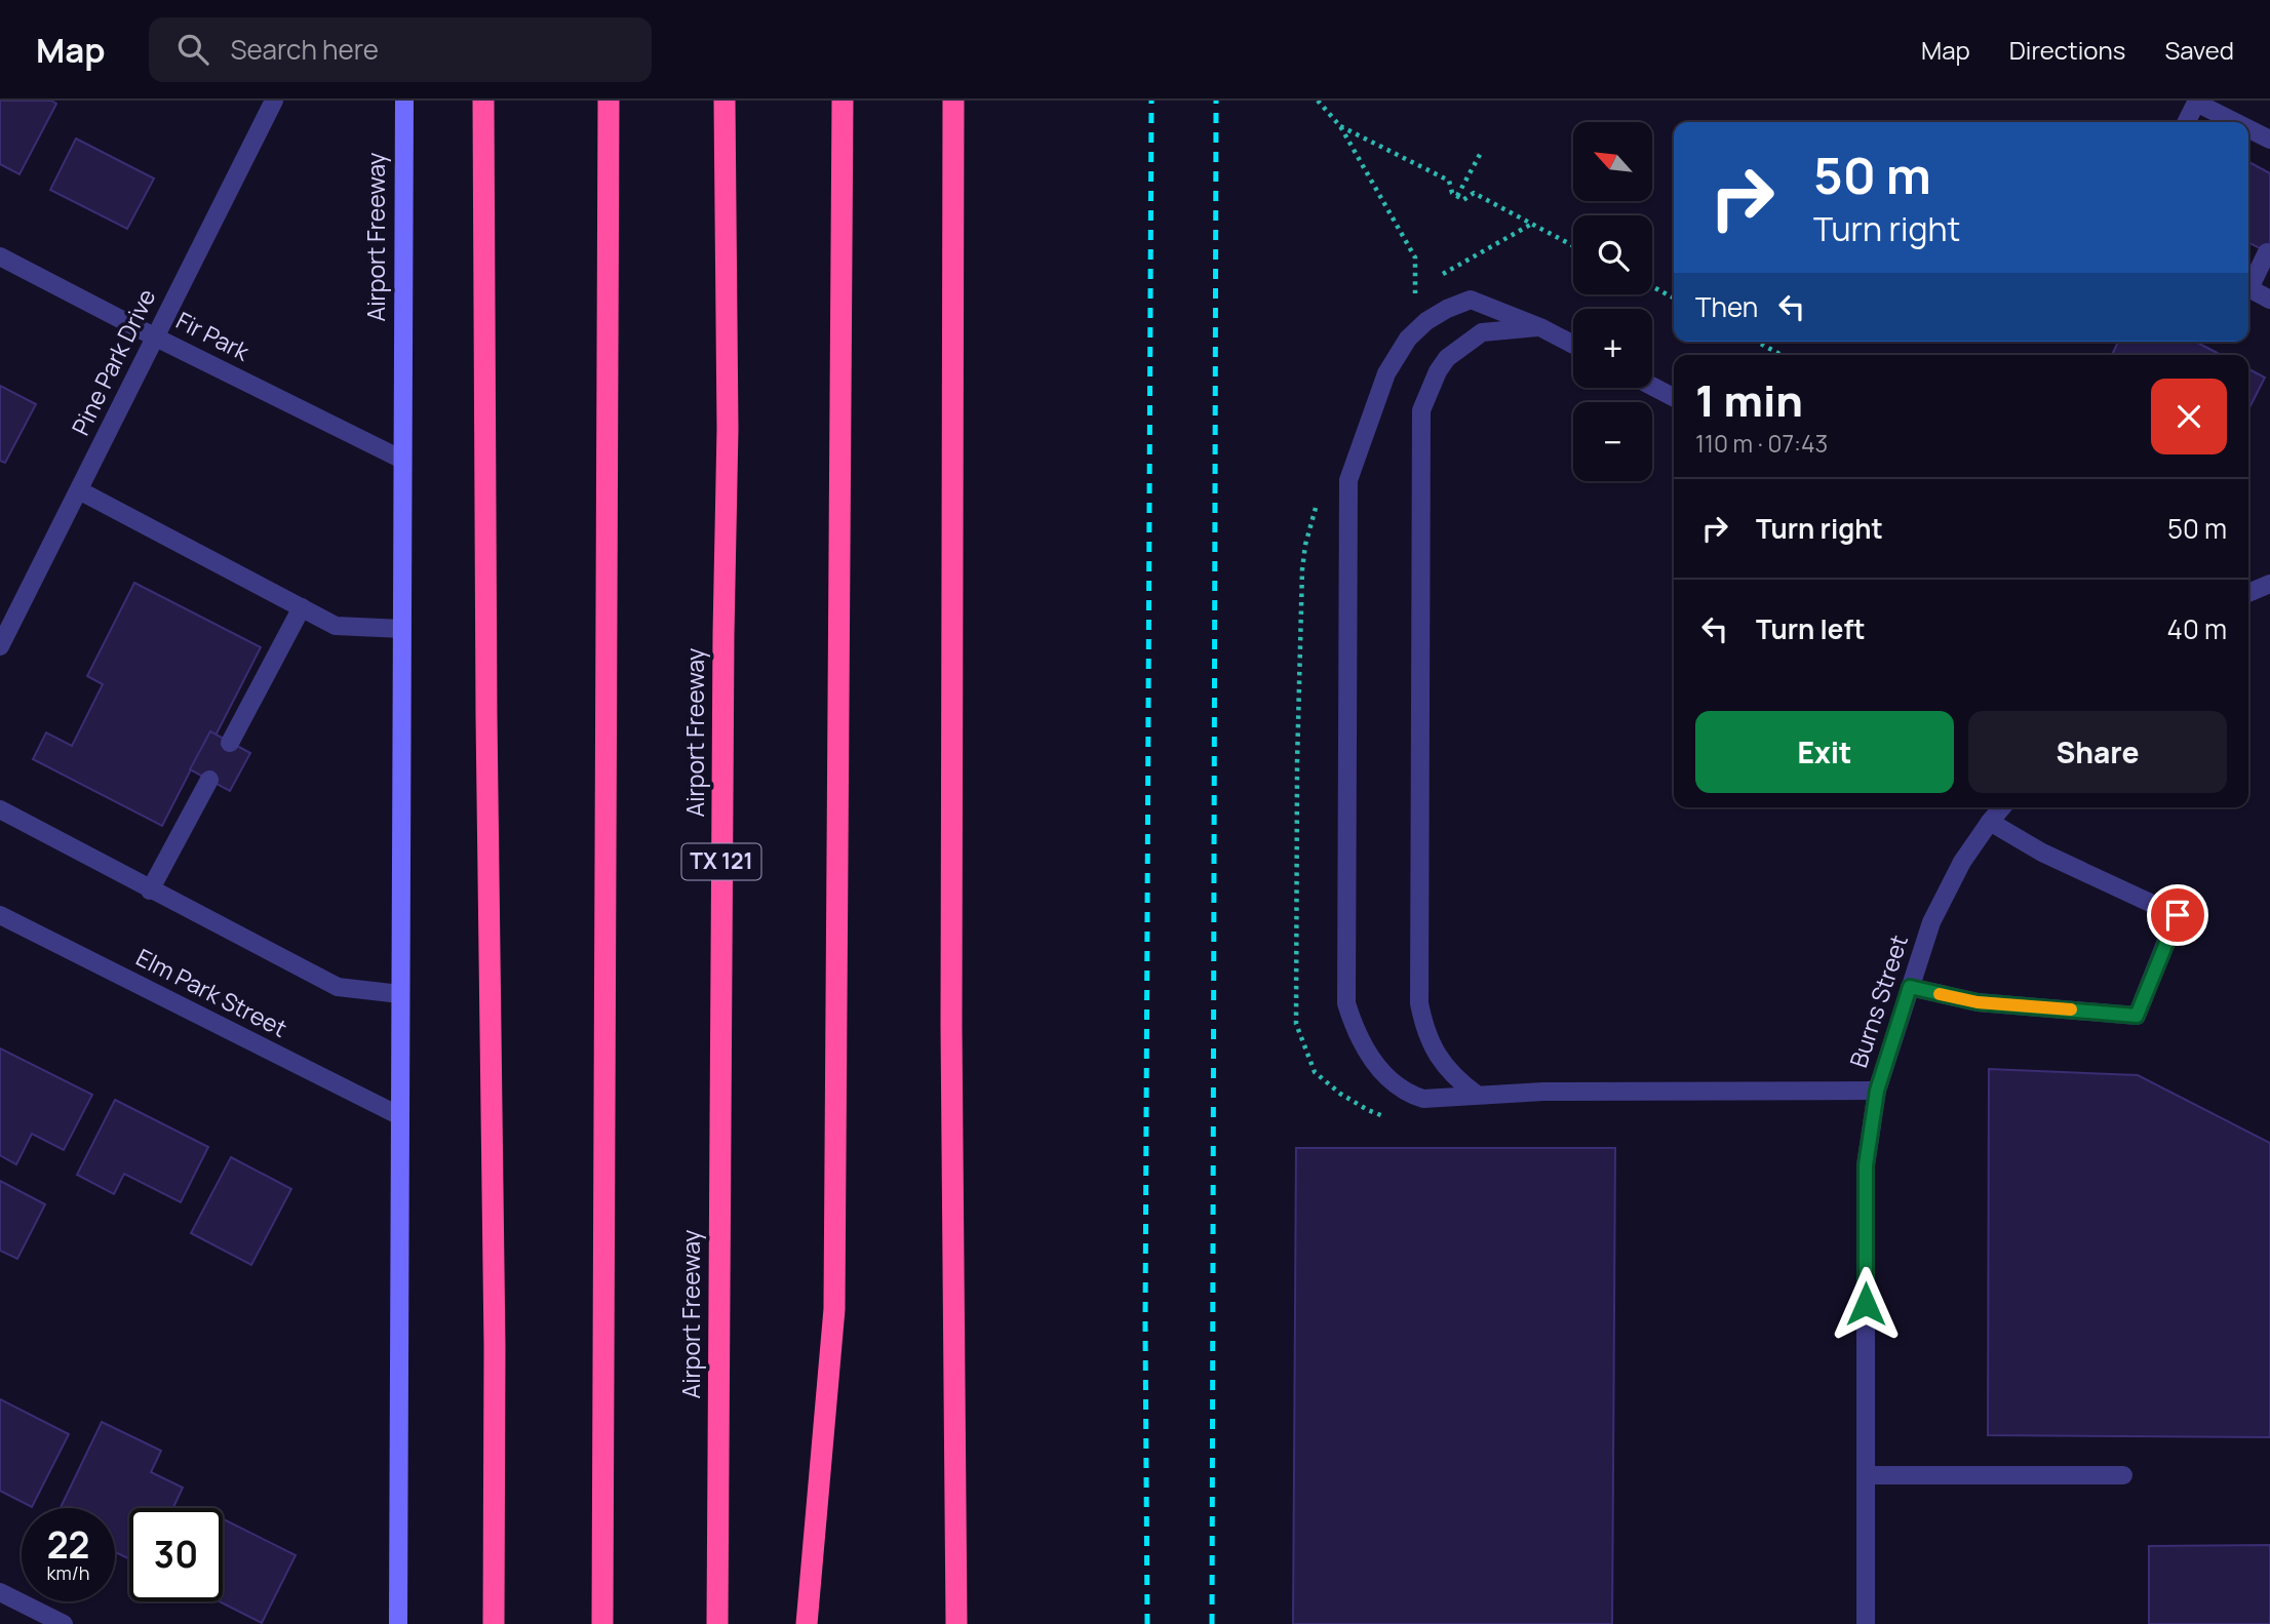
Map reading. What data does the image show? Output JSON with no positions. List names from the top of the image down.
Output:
{
  "streets": {
    "highway": ["Airport Freeway", "TX 121"],
    "street": [
      "Fir Park",
      "Pine Park Drive",
      "Elm Park Street",
      "Burns Street"
    ]
  },
  "crossings": [
    ["Airport Freeway", "Fir Park"],
    ["Airport Freeway", "Elm Park Street"],
    ["Fir Park", "Pine Park Drive"]
  ],
  "north": "top left",
  "page": {
    "header": "Map",
    "search": "Search here",
    "nav": ["Map", "Directions", "Saved"],
    "map_buttons": ["+", "−"],
    "turn": ["50 m", "Turn right"],
    "then": "Then",
    "heading": ["1 min", "110 m · 07:43"],
    "list": [
      {
        "name": "Turn right",
        "value": "50 m"
      },
      {
        "name": "Turn left",
        "value": "40 m"
      }
    ],
    "buttons": ["Exit", "Share"],
    "speed": "22 km/h",
    "limit": "30"
  }
}
